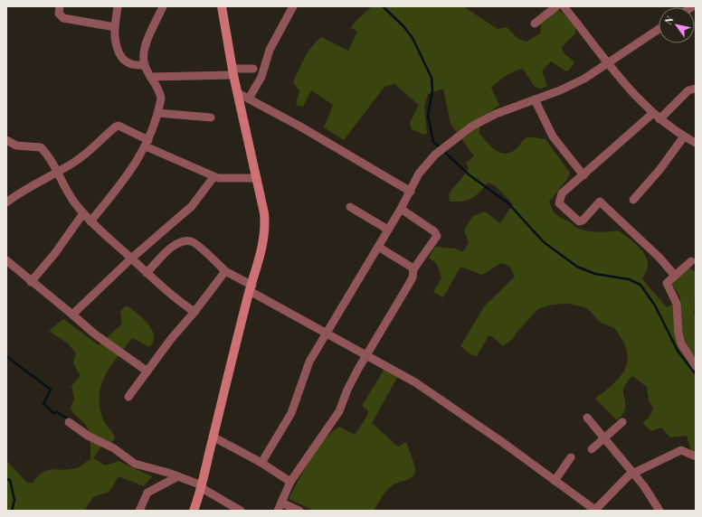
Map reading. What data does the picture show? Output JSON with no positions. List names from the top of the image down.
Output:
{
  "north": "top left"
}
